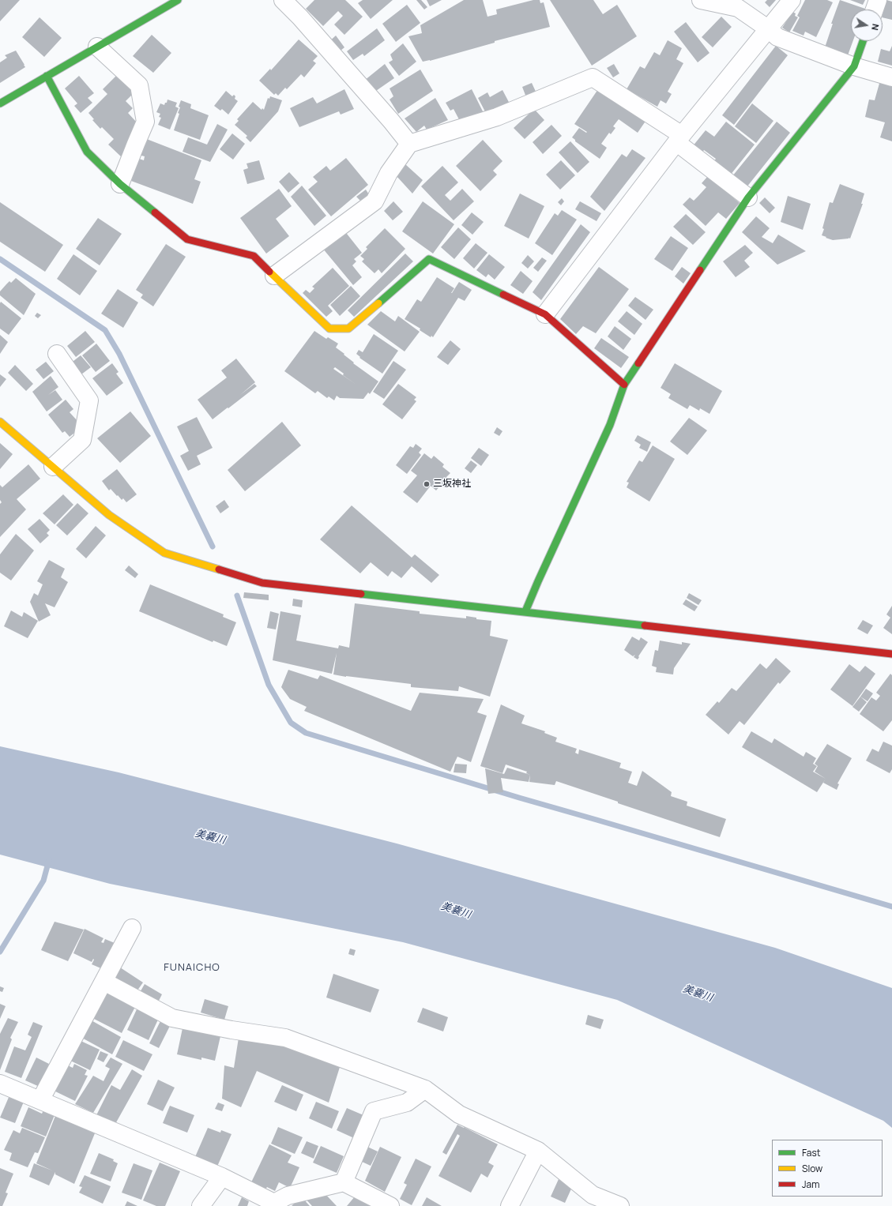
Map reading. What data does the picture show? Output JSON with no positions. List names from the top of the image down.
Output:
{
  "districts": ["FUNAICHO"],
  "water": ["美嚢川"],
  "places": ["三坂神社"],
  "legend": ["Fast", "Slow", "Jam"],
  "north": "right"
}
